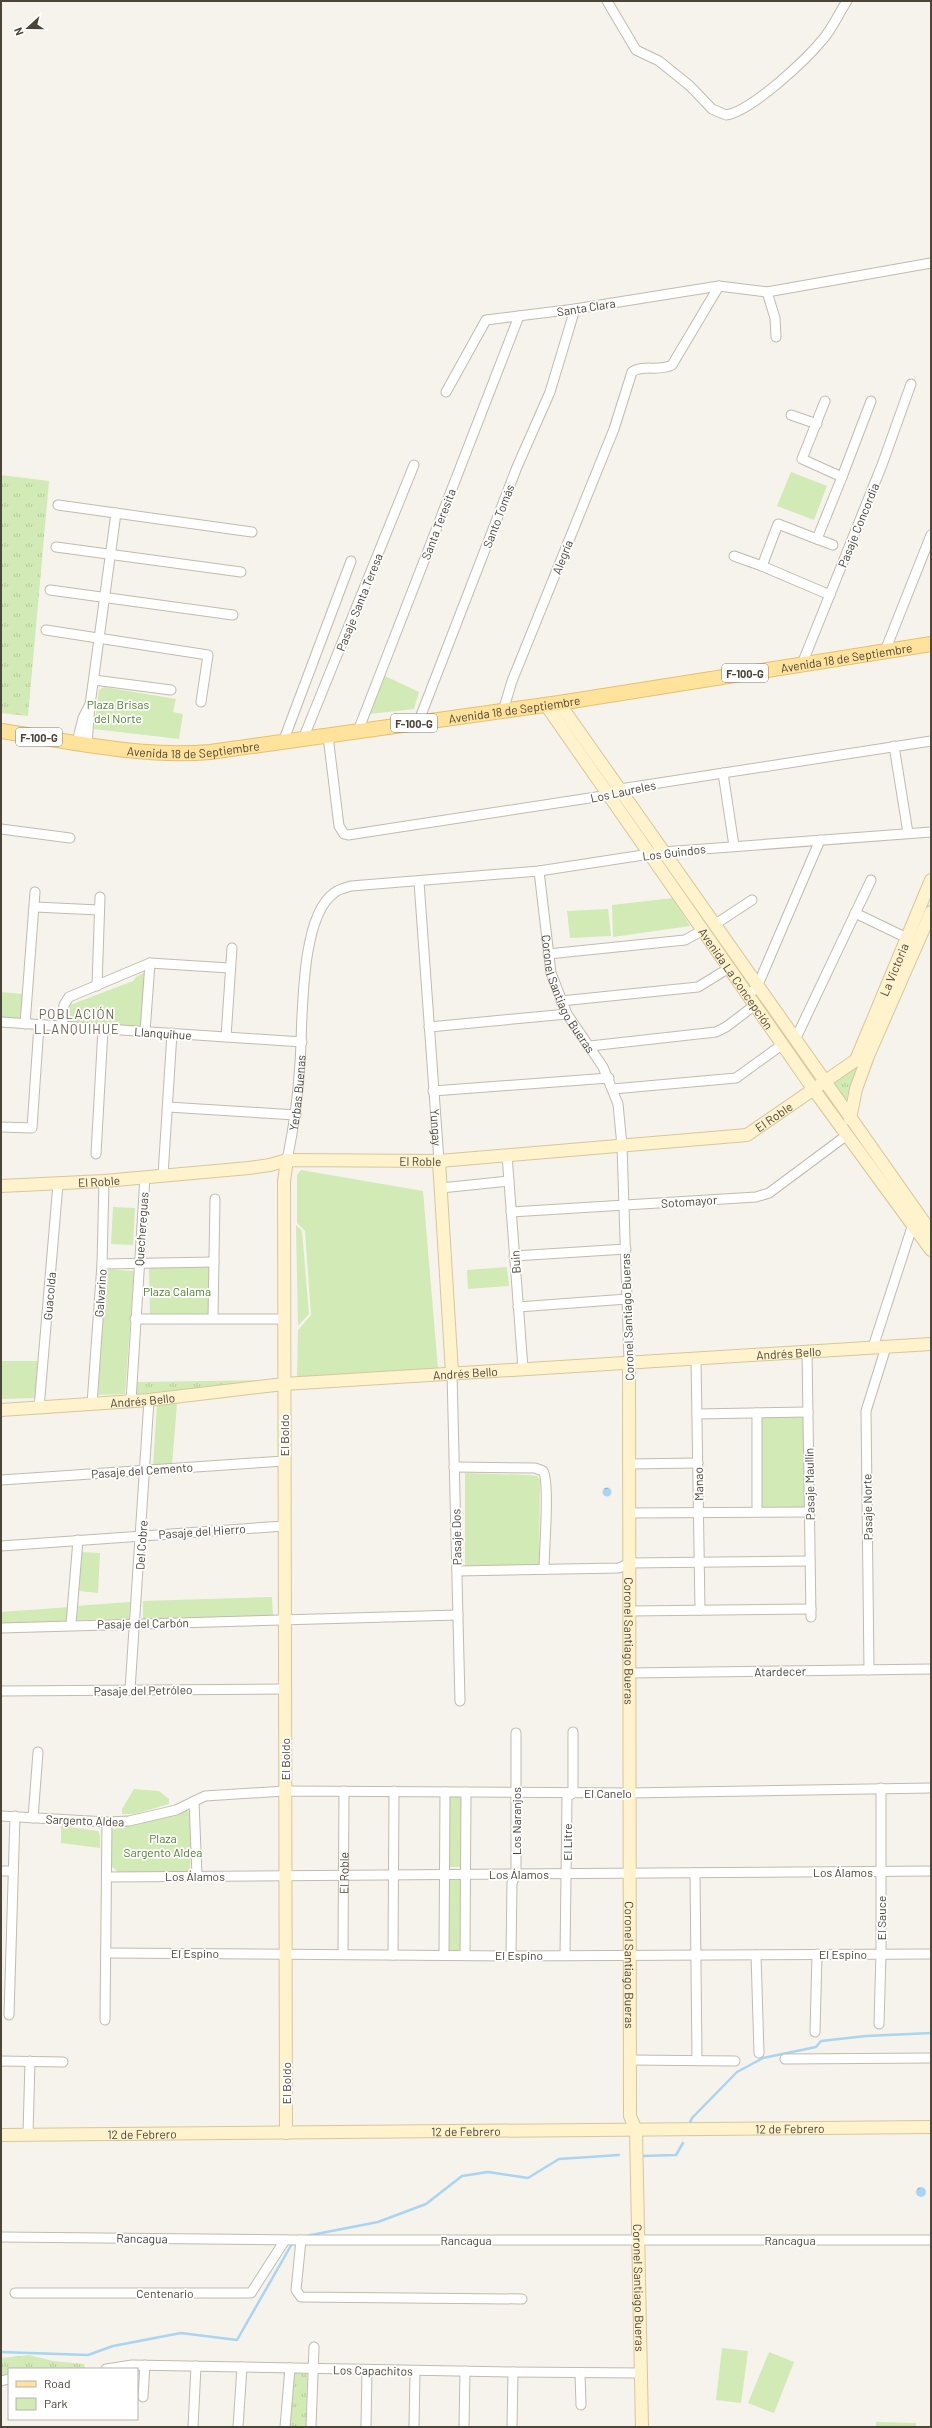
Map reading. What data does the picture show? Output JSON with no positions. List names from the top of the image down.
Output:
{
  "streets": {
    "main road": ["Avenida 18 de Septiembre", "F-100-G"],
    "street": [
      "Santa Clara",
      "Santo Tomás",
      "Santa Teresita",
      "Pasaje Concordia",
      "Alegría",
      "Pasaje Santa Teresa",
      "Los Laureles",
      "Los Guindos",
      "La Victoria",
      "Avenida La Concepción",
      "Coronel Santiago Bueras",
      "Llanquihue",
      "Yerbas Buenas",
      "El Roble",
      "Yungay",
      "Sotomayor",
      "Quechereguas",
      "Buin",
      "Galvarino",
      "Guacolda",
      "Andrés Bello",
      "El Boldo",
      "Pasaje del Cemento",
      "Manao",
      "Pasaje Maullín",
      "Pasaje Norte",
      "Pasaje del Hierro",
      "Pasaje Dos",
      "Del Cobre",
      "Pasaje del Carbón",
      "Atardecer",
      "Pasaje del Petróleo",
      "El Canelo",
      "Sargento Aldea",
      "Los Naranjos",
      "El Litre",
      "Los Álamos",
      "El Sauce",
      "El Espino",
      "12 de Febrero",
      "Rancagua",
      "Centenario",
      "Los Capachitos"
    ]
  },
  "crossings": [
    ["Santa Clara", "Santo Tomás"],
    ["Santa Clara", "Santa Teresita"],
    ["Santa Clara", "Alegría"],
    ["Santo Tomás", "Avenida 18 de Septiembre"],
    ["Santa Teresita", "Avenida 18 de Septiembre"],
    ["Pasaje Concordia", "Avenida 18 de Septiembre"],
    ["Alegría", "Avenida 18 de Septiembre"],
    ["Pasaje Santa Teresa", "Avenida 18 de Septiembre"],
    ["Avenida 18 de Septiembre", "Los Laureles"],
    ["Avenida 18 de Septiembre", "Avenida La Concepción"],
    ["Los Laureles", "Avenida La Concepción"],
    ["Los Guindos", "Avenida La Concepción"],
    ["Los Guindos", "Coronel Santiago Bueras"],
    ["Los Guindos", "Yerbas Buenas"],
    ["Los Guindos", "Yungay"],
    ["La Victoria", "Avenida La Concepción"],
    ["Avenida La Concepción", "El Roble"],
    ["Avenida La Concepción", "Sotomayor"],
    ["Coronel Santiago Bueras", "El Roble"],
    ["Coronel Santiago Bueras", "Sotomayor"],
    ["Coronel Santiago Bueras", "Andrés Bello"],
    ["Coronel Santiago Bueras", "Atardecer"],
    ["Coronel Santiago Bueras", "El Canelo"],
    ["Coronel Santiago Bueras", "Los Álamos"],
    ["Coronel Santiago Bueras", "El Espino"],
    ["Coronel Santiago Bueras", "12 de Febrero"],
    ["Coronel Santiago Bueras", "Rancagua"],
    ["Coronel Santiago Bueras", "Los Capachitos"],
    ["Llanquihue", "Yerbas Buenas"],
    ["Yerbas Buenas", "El Roble"],
    ["Yerbas Buenas", "Yungay"],
    ["Yerbas Buenas", "Andrés Bello"],
    ["Yerbas Buenas", "El Boldo"],
    ["El Roble", "Yungay"],
    ["El Roble", "Quechereguas"],
    ["El Roble", "Buin"],
    ["El Roble", "Galvarino"],
    ["El Roble", "Guacolda"],
    ["El Roble", "El Canelo"],
    ["El Roble", "Los Álamos"],
    ["El Roble", "El Espino"],
    ["Yungay", "Andrés Bello"],
    ["Yungay", "Pasaje Dos"],
    ["Sotomayor", "Buin"],
    ["Quechereguas", "Andrés Bello"],
    ["Buin", "Andrés Bello"],
    ["Galvarino", "Andrés Bello"],
    ["Guacolda", "Andrés Bello"],
    ["Andrés Bello", "El Boldo"],
    ["Andrés Bello", "Manao"],
    ["Andrés Bello", "Pasaje Maullín"],
    ["Andrés Bello", "Pasaje Norte"],
    ["Andrés Bello", "Pasaje Dos"],
    ["Andrés Bello", "Del Cobre"],
    ["El Boldo", "Pasaje del Cemento"],
    ["El Boldo", "Pasaje del Hierro"],
    ["El Boldo", "Pasaje del Carbón"],
    ["El Boldo", "Pasaje del Petróleo"],
    ["El Boldo", "El Canelo"],
    ["El Boldo", "Sargento Aldea"],
    ["El Boldo", "Los Álamos"],
    ["El Boldo", "El Espino"],
    ["El Boldo", "12 de Febrero"],
    ["Pasaje del Cemento", "Del Cobre"],
    ["Manao", "Pasaje Maullín"],
    ["Pasaje Norte", "Atardecer"],
    ["Pasaje del Hierro", "Del Cobre"],
    ["Pasaje Dos", "Pasaje del Carbón"],
    ["Del Cobre", "Pasaje del Carbón"],
    ["Del Cobre", "Pasaje del Petróleo"],
    ["El Canelo", "Sargento Aldea"],
    ["El Canelo", "Los Naranjos"],
    ["El Canelo", "El Litre"],
    ["El Canelo", "El Sauce"],
    ["Los Naranjos", "Los Álamos"],
    ["Los Naranjos", "El Espino"],
    ["El Litre", "Los Álamos"],
    ["El Litre", "El Espino"],
    ["Los Álamos", "El Sauce"],
    ["El Sauce", "El Espino"],
    ["Rancagua", "Centenario"]
  ],
  "districts": ["POBLACIÓN LLANQUIHUE"],
  "parks": ["Plaza Brisas del Norte", "Plaza Calama", "Plaza Sargento Aldea"],
  "legend": ["Road", "Park"],
  "north": "left"
}
